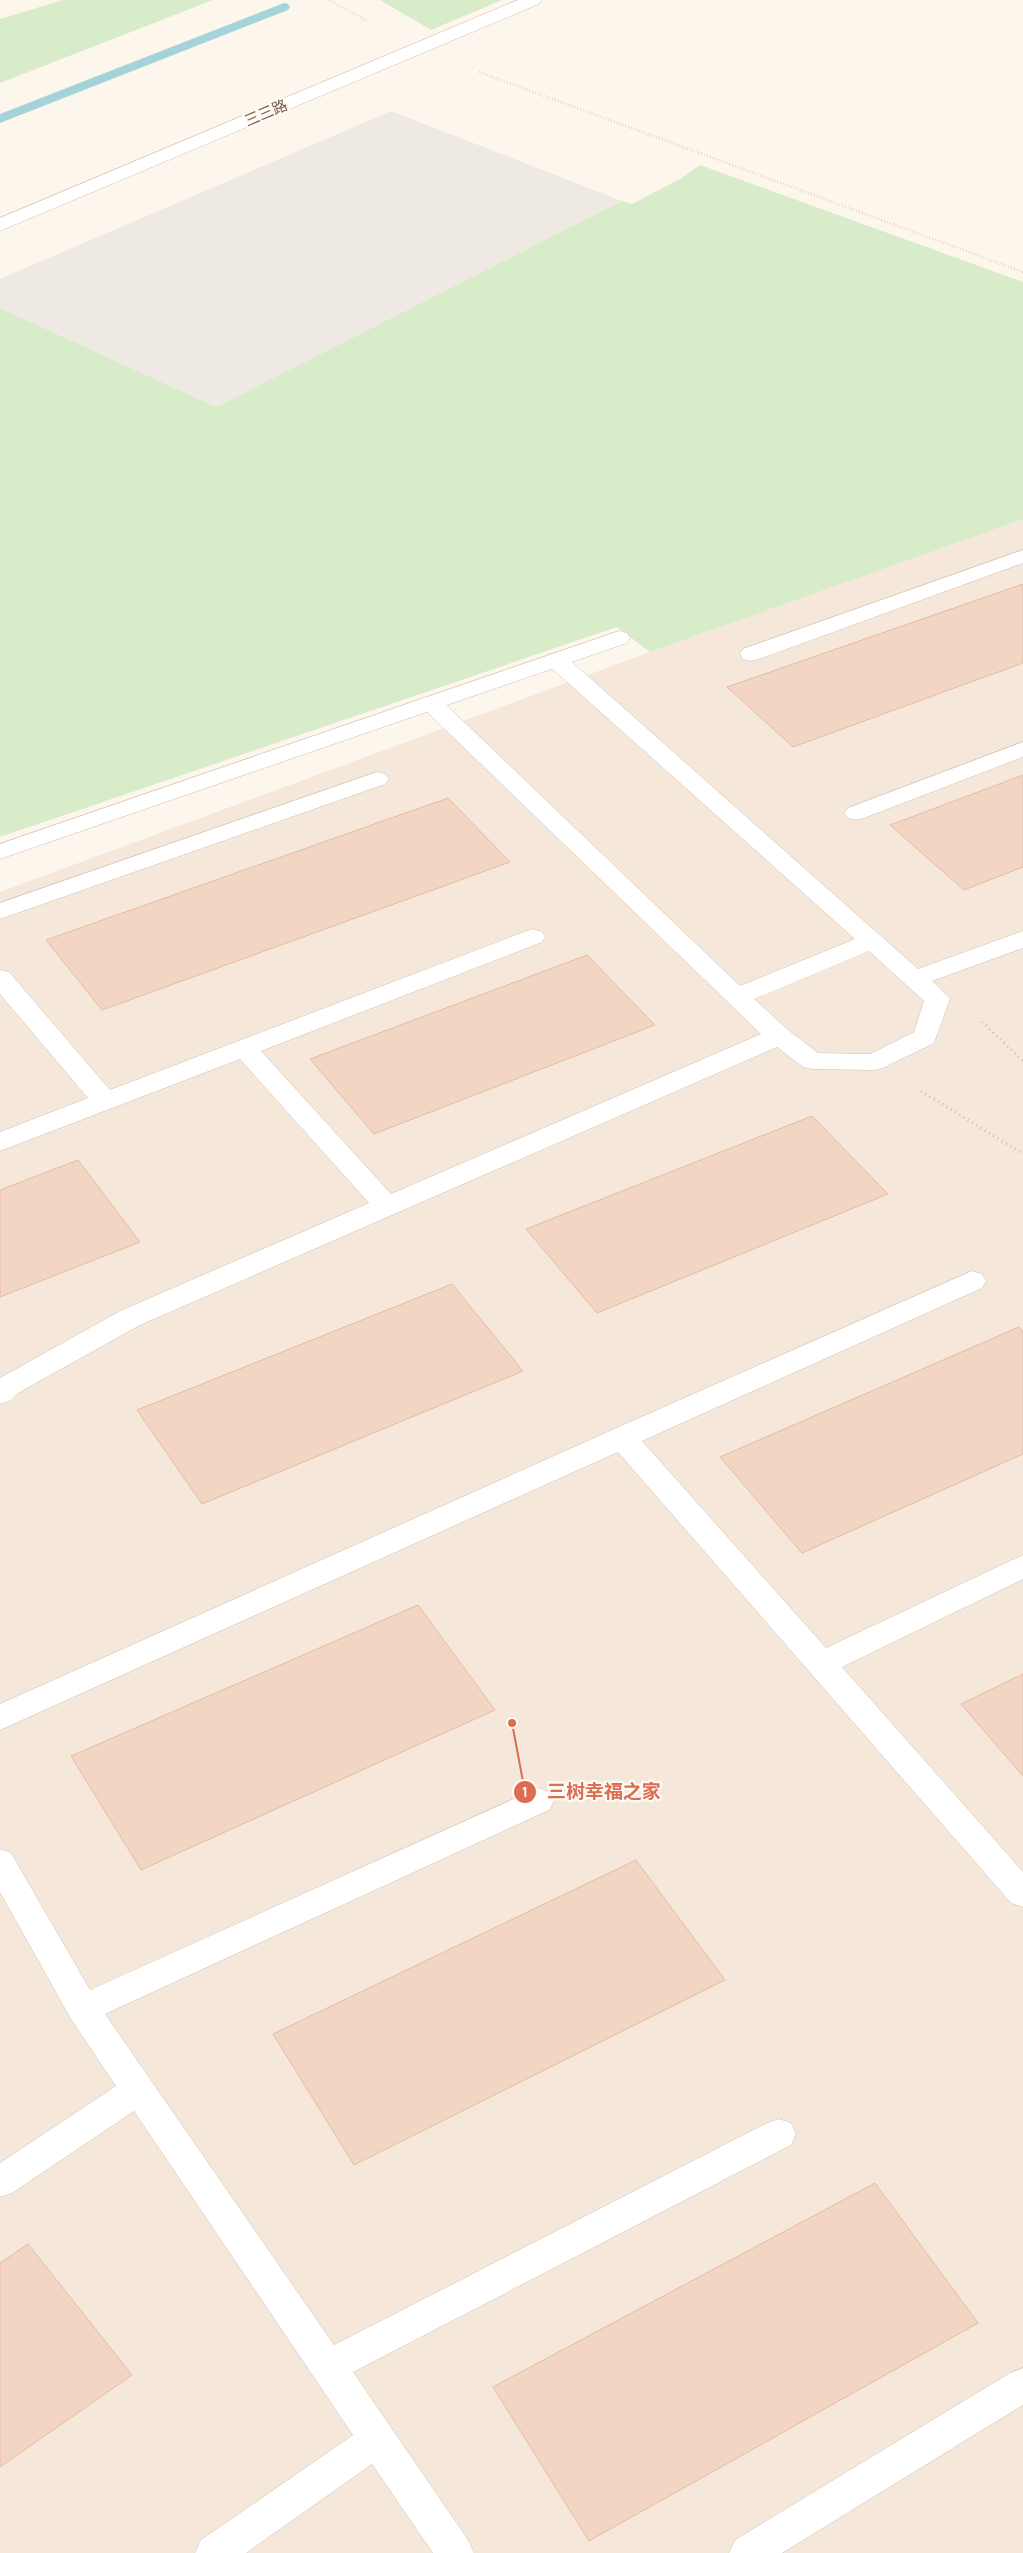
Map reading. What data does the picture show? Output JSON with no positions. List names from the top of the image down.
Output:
{
  "streets": {
    "street": ["三三路"]
  },
  "places": ["三树幸福之家"]
}
